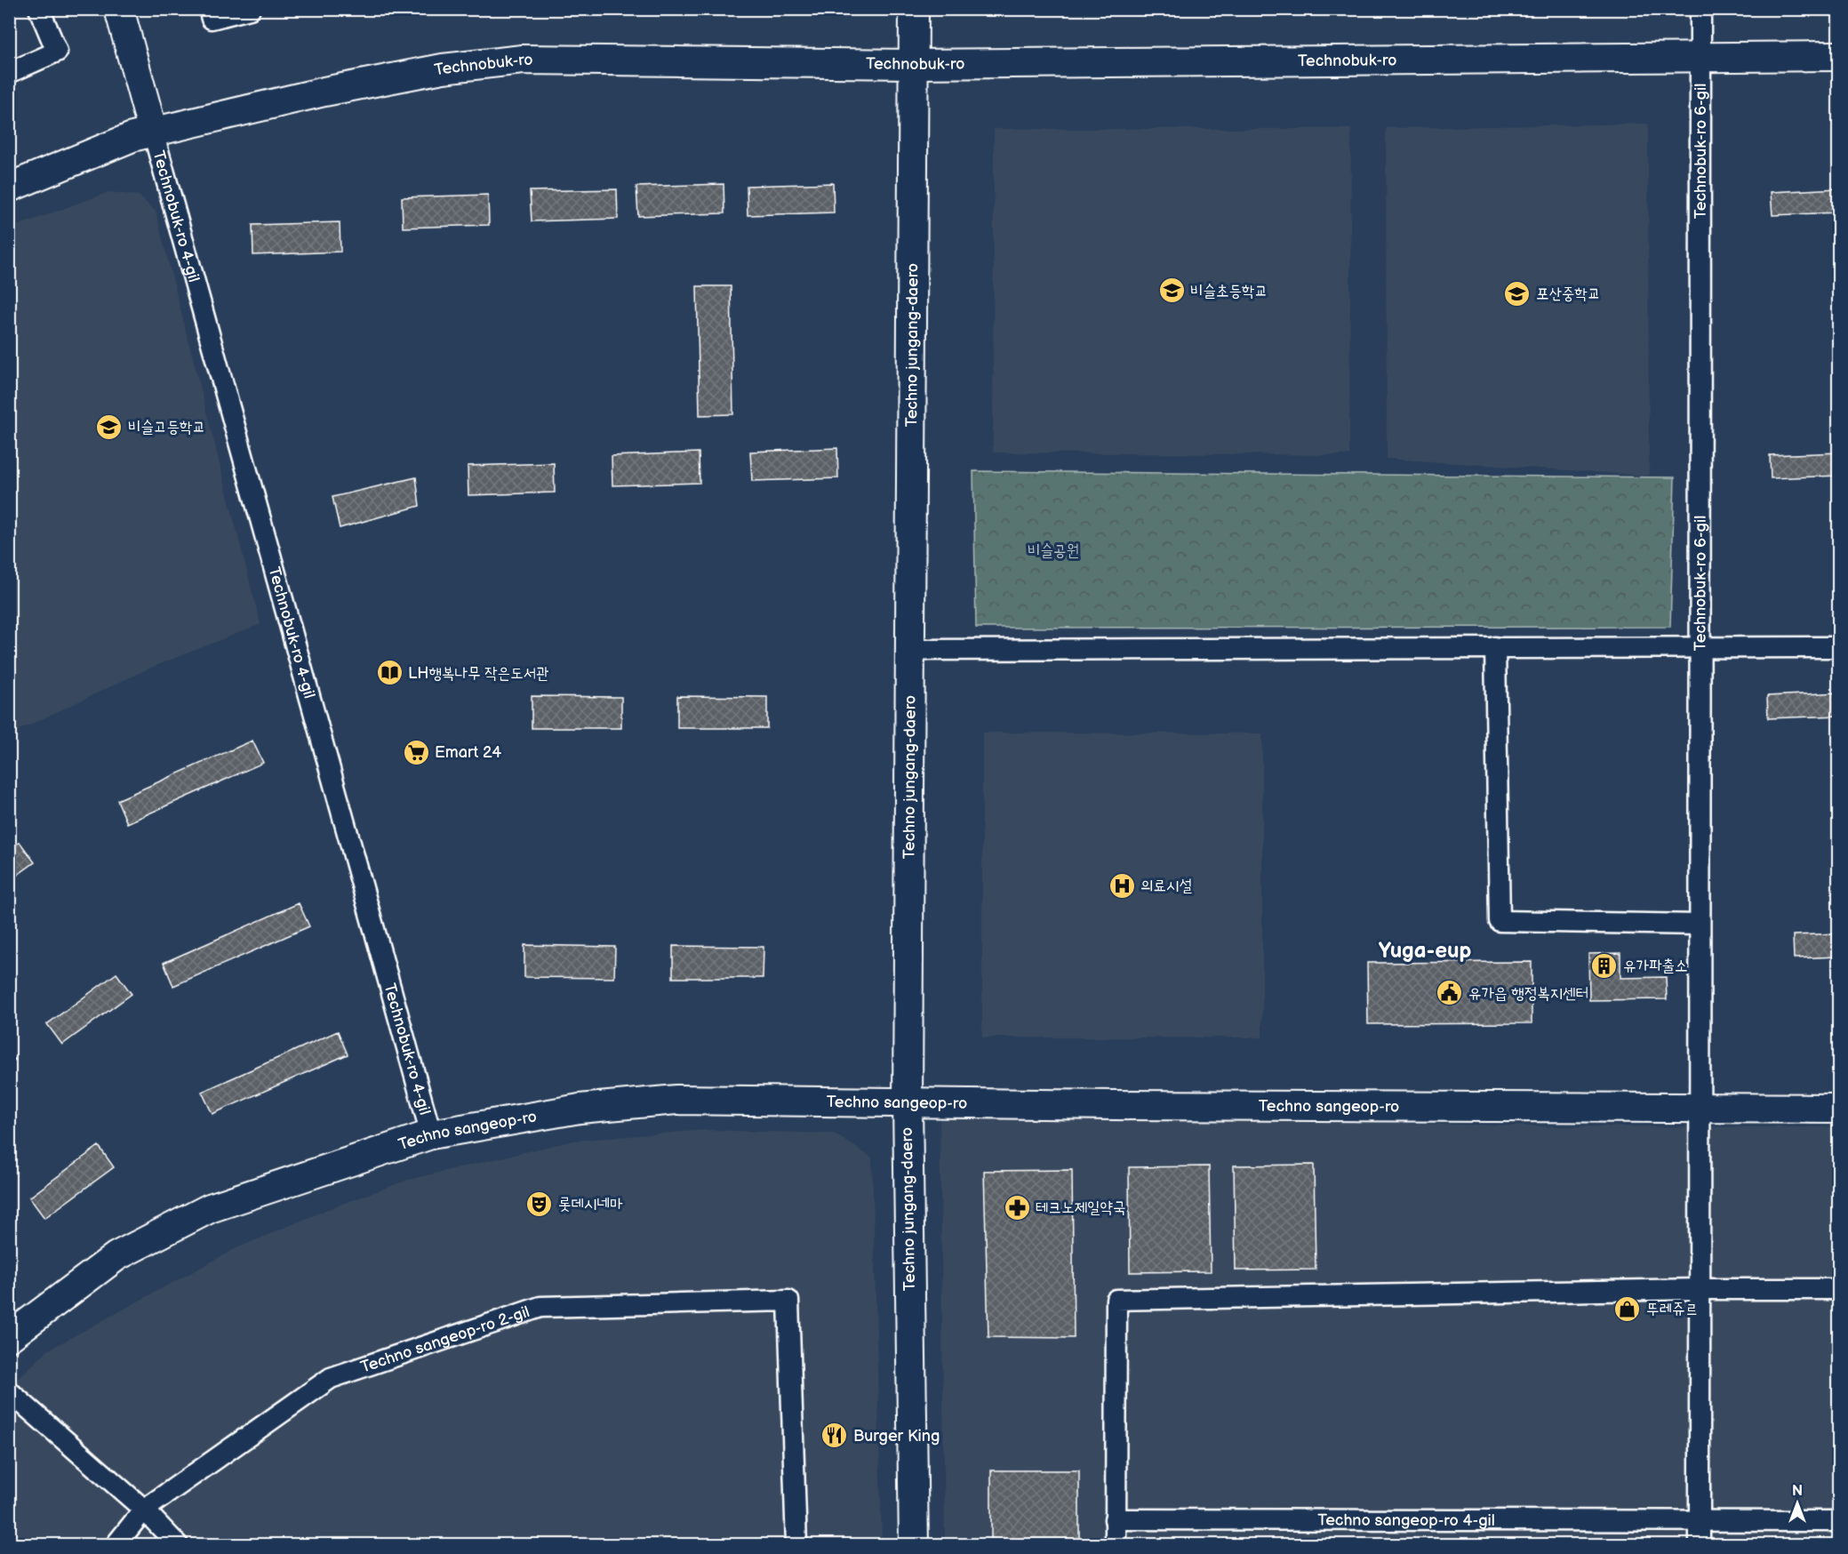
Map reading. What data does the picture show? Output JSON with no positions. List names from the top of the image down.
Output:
{
  "streets": {
    "street": [
      "Technobuk-ro",
      "Technobuk-ro 6-gil",
      "Technobuk-ro 4-gil",
      "Techno jungang-daero",
      "Techno sangeop-ro",
      "Techno sangeop-ro 2-gil",
      "Techno sangeop-ro 4-gil"
    ]
  },
  "crossings": [
    ["Technobuk-ro", "Technobuk-ro 6-gil"],
    ["Technobuk-ro", "Technobuk-ro 4-gil"],
    ["Technobuk-ro", "Techno jungang-daero"],
    ["Technobuk-ro 6-gil", "Techno sangeop-ro"],
    ["Technobuk-ro 4-gil", "Techno sangeop-ro"],
    ["Techno jungang-daero", "Techno sangeop-ro"]
  ],
  "districts": ["Yuga-eup"],
  "parks": ["비슬공원"],
  "places": {
    "school or university": ["비슬초등학교", "포산중학교", "비슬고등학교"],
    "library": ["LH행복나무 작은도서관"],
    "supermarket": ["Emart 24"],
    "hospital": ["의료시설"],
    "building": ["유가파출소"],
    "public building": ["유가읍 행정복지센터"],
    "theatre": ["롯데시네마"],
    "pharmacy": ["테크노제일약국"],
    "shop": ["뚜레쥬르"],
    "restaurant": ["Burger King"]
  },
  "north": "top"
}
